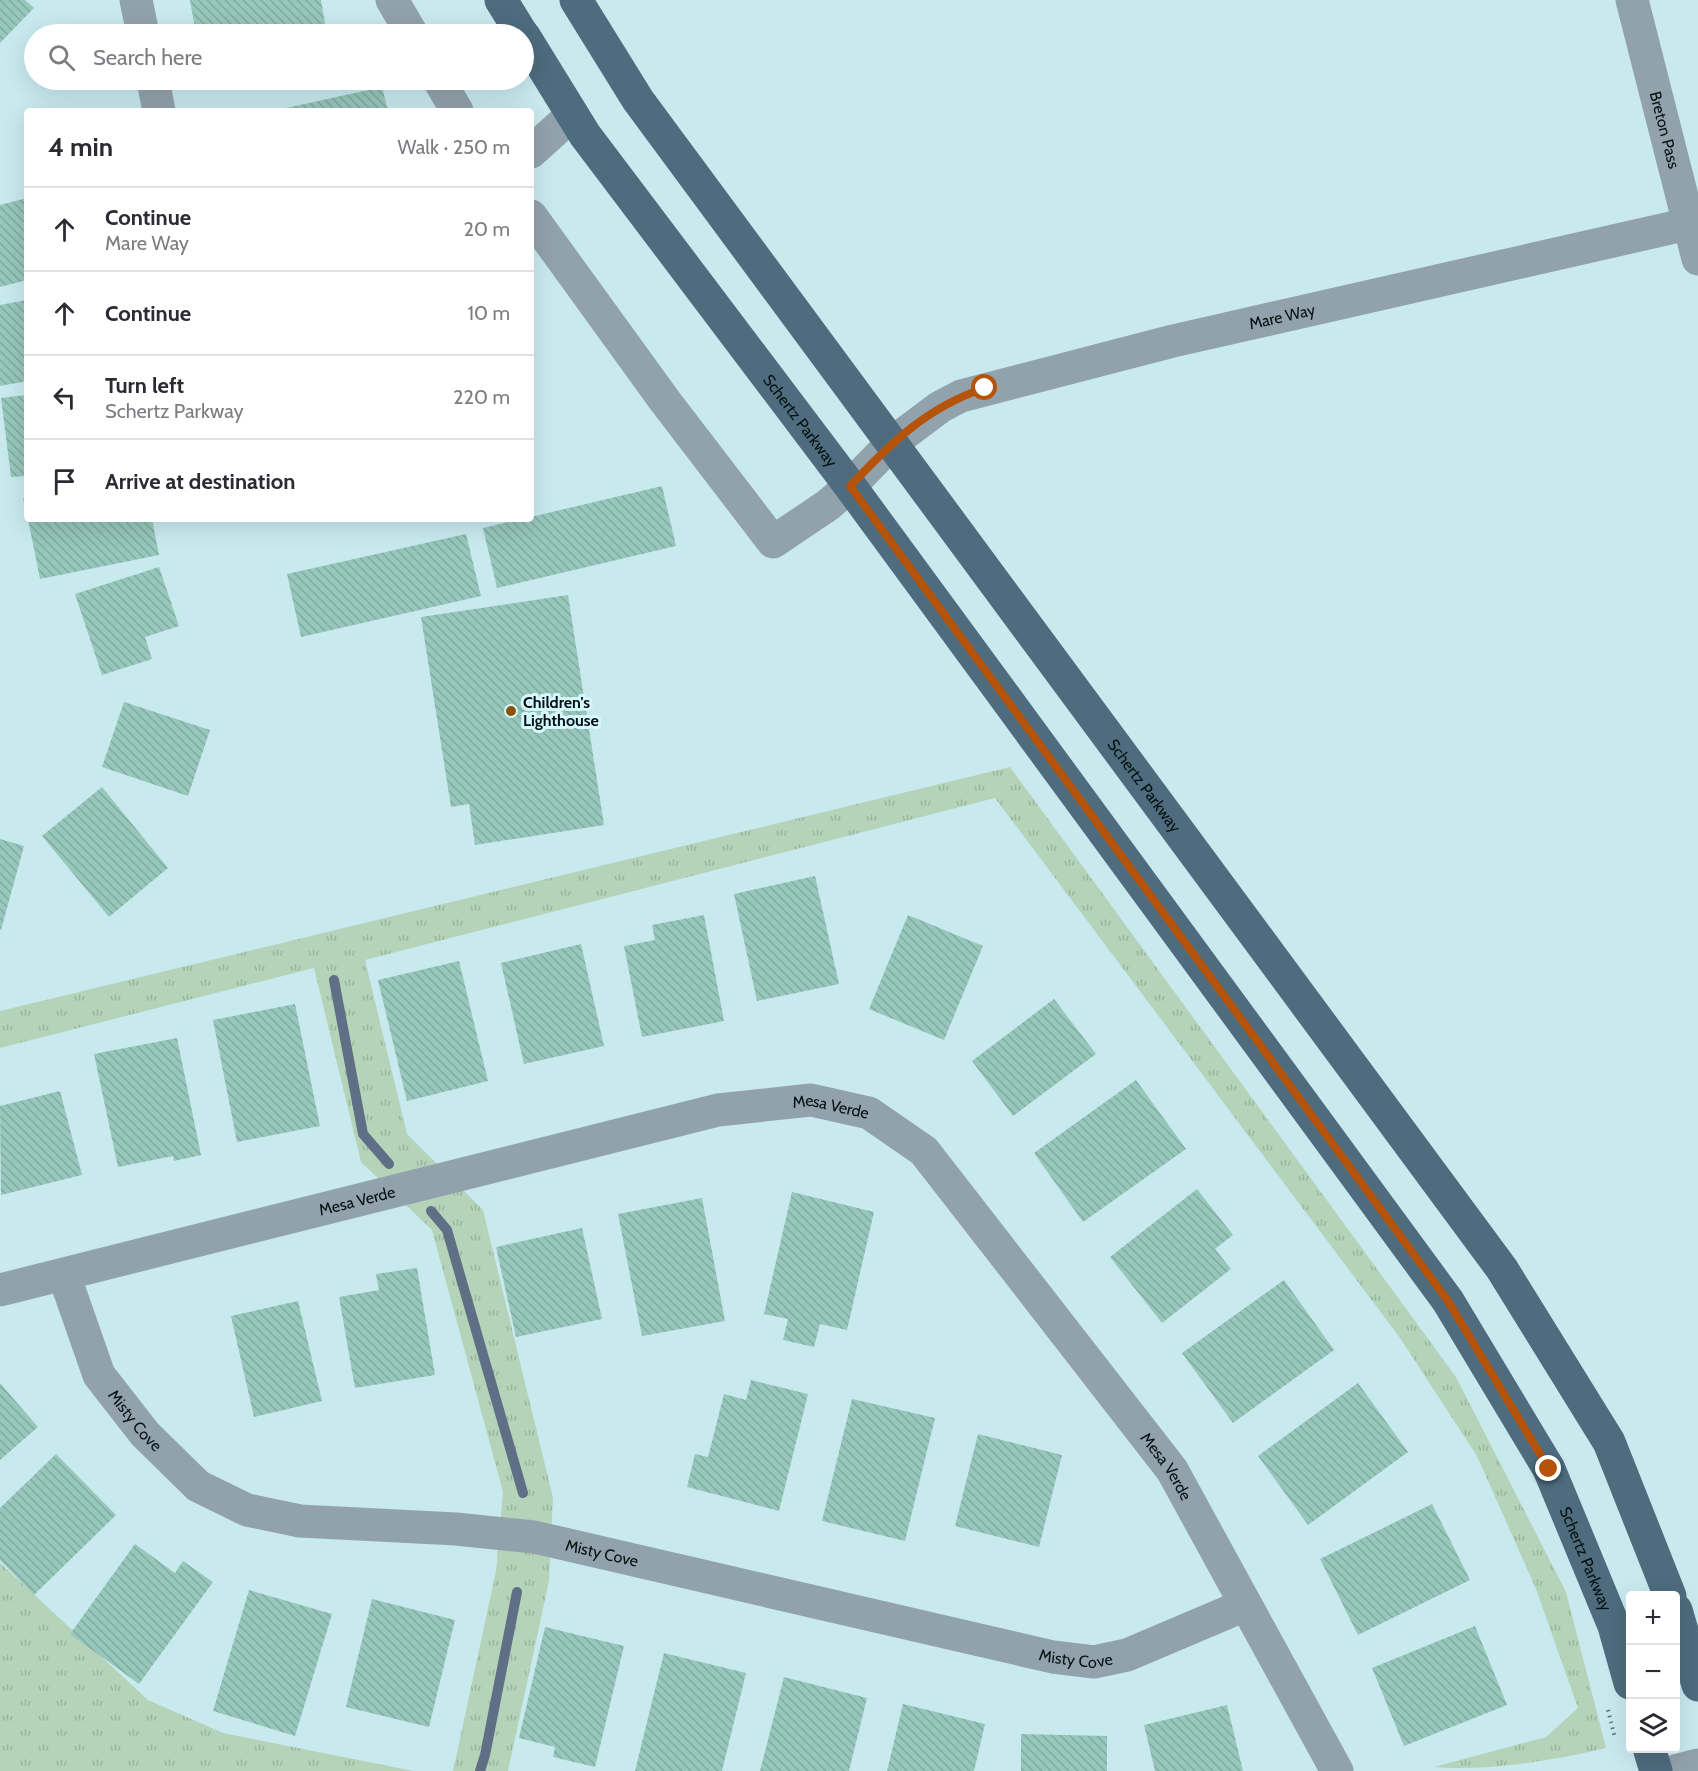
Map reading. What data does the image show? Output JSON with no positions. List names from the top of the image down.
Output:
{
  "streets": {
    "main road": ["Schertz Parkway"],
    "street": [
      "Breton Pass",
      "Mare Way",
      "Mesa Verde",
      "Misty Cove"
    ]
  },
  "crossings": [
    ["Breton Pass", "Mare Way"],
    ["Mare Way", "Schertz Parkway"],
    ["Mesa Verde", "Misty Cove"]
  ],
  "places": ["Children's Lighthouse"],
  "page": {
    "search": "Search here",
    "heading": ["4 min", "Walk · 250 m"],
    "list": [
      ["Continue", "Mare Way", "20 m"],
      ["Continue", "10 m"],
      ["Turn left", "Schertz Parkway", "220 m"],
      "Arrive at destination"
    ],
    "map_buttons": ["+", "−"]
  }
}
